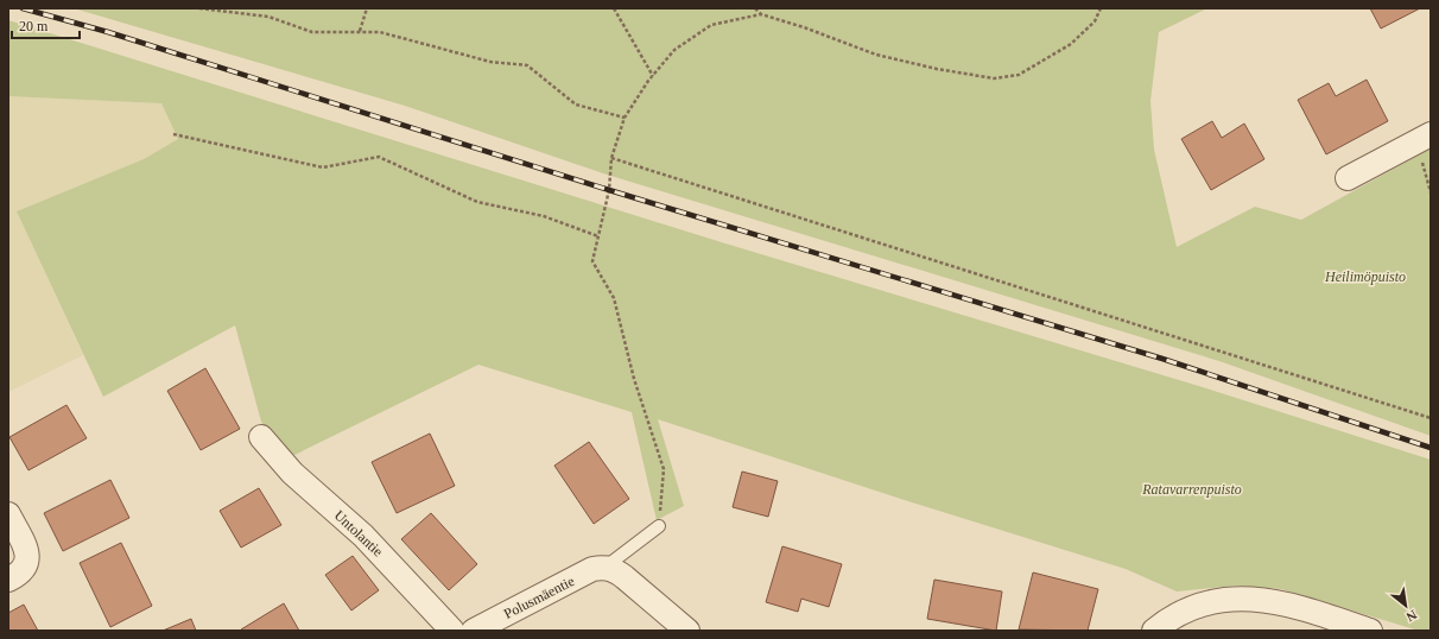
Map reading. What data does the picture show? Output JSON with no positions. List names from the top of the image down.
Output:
{
  "streets": {
    "street": ["Untolantie", "Polusmäentie"]
  },
  "parks": ["Heilimöpuisto", "Ratavarrenpuisto"],
  "scale_bar": "20 m",
  "north": "bottom right"
}
